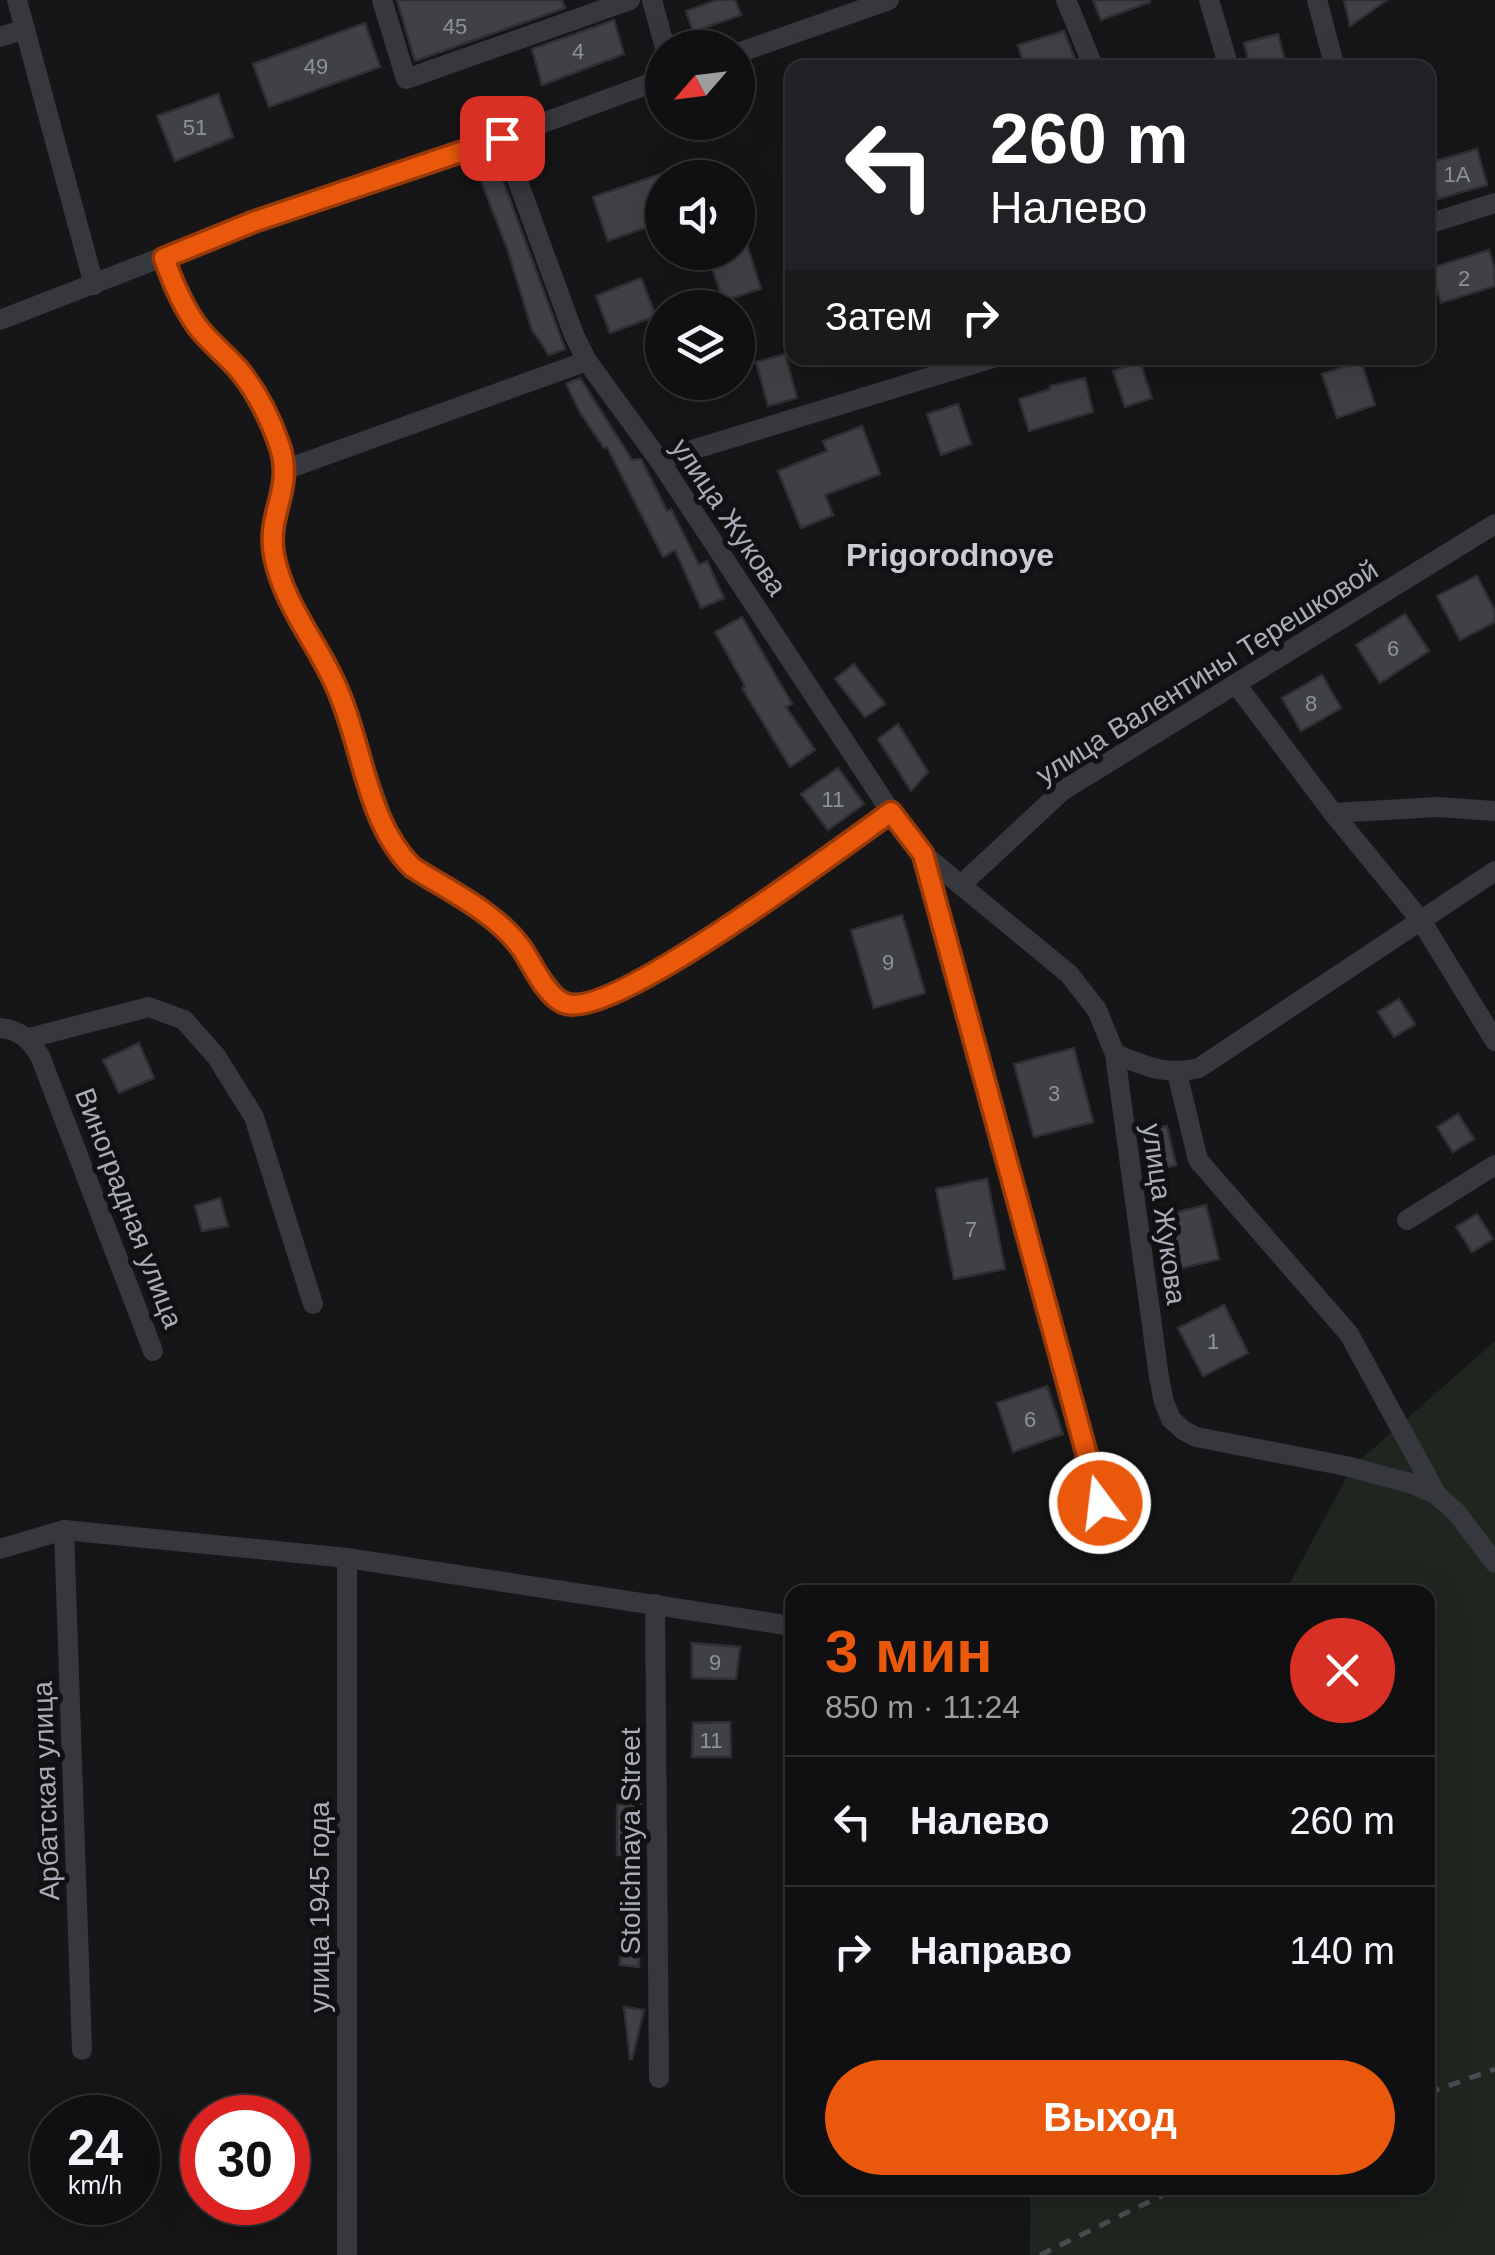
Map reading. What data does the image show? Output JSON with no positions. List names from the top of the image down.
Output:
{
  "streets": {
    "street": [
      "улица Жукова",
      "улица Валентины Терешковой",
      "Виноградная улица",
      "Арбатская улица",
      "Stolichnaya Street",
      "улица 1945 года"
    ]
  },
  "crossings": [
    ["улица Жукова", "улица Валентины Терешковой"]
  ],
  "districts": ["Prigorodnoye"],
  "house_numbers": [
    "45",
    "4",
    "49",
    "51",
    "1А",
    "2",
    "6",
    "8",
    "11",
    "9",
    "3",
    "7",
    "1",
    "6",
    "9",
    "11"
  ],
  "north": "bottom left",
  "page": {
    "turn": ["260 m", "Налево"],
    "then": "Затем",
    "heading": ["3 мин", "850 m · 11:24"],
    "list": [
      {
        "name": "Налево",
        "value": "260 m"
      },
      {
        "name": "Направо",
        "value": "140 m"
      }
    ],
    "buttons": "Выход",
    "speed": "24 km/h",
    "limit": "30"
  }
}
